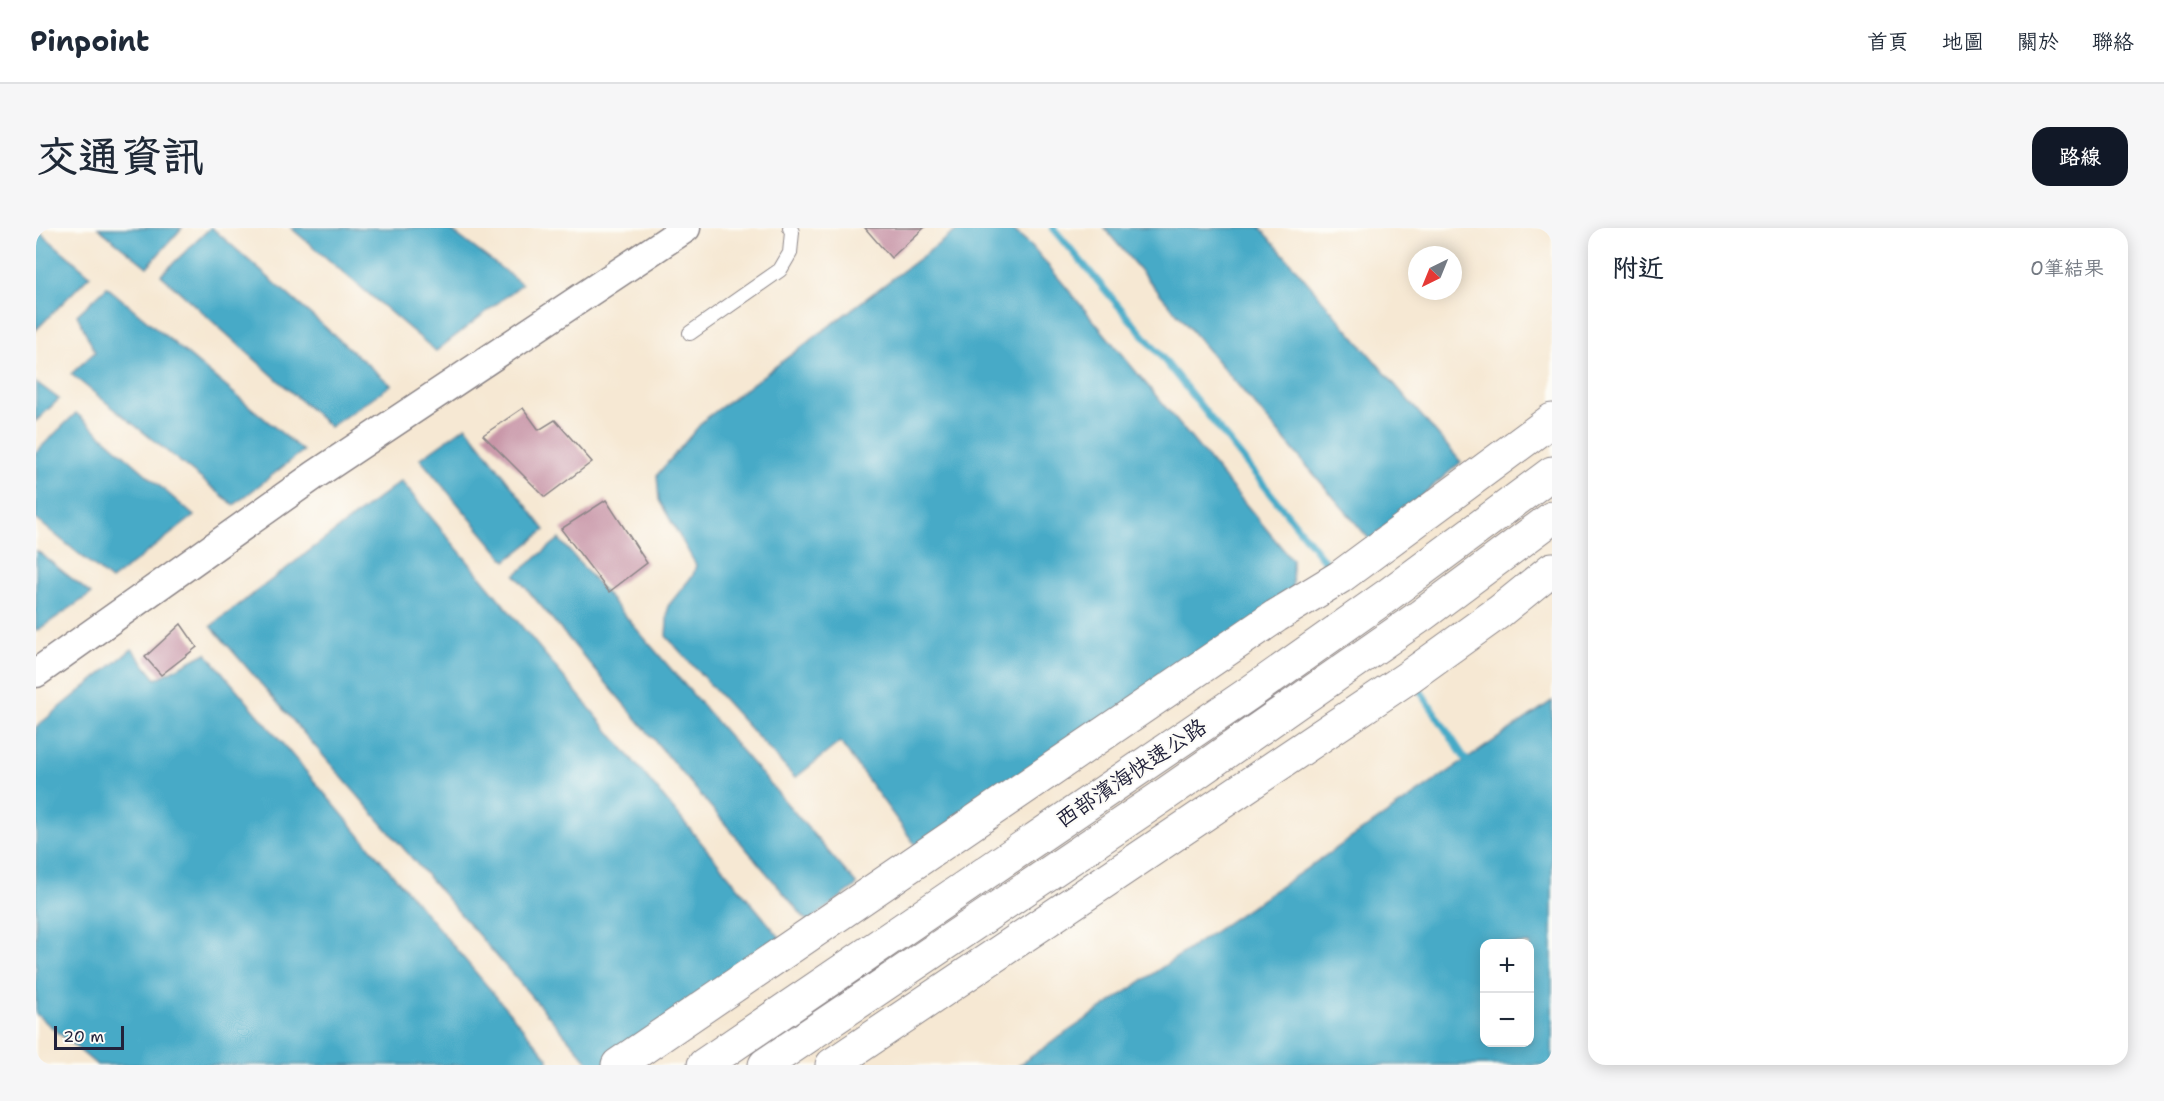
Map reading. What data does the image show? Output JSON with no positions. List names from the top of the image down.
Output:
{
  "streets": {
    "main road": ["西部濱海快速公路"]
  },
  "scale_bar": "20 m",
  "north": "bottom left",
  "page": {
    "header": "Pinpoint",
    "nav": [
      "首頁",
      "地圖",
      "關於",
      "聯絡"
    ],
    "buttons": "路線",
    "title": "交通資訊",
    "heading": ["附近", "0筆結果"],
    "map_buttons": ["+", "−"],
    "scale": "20 m"
  }
}
